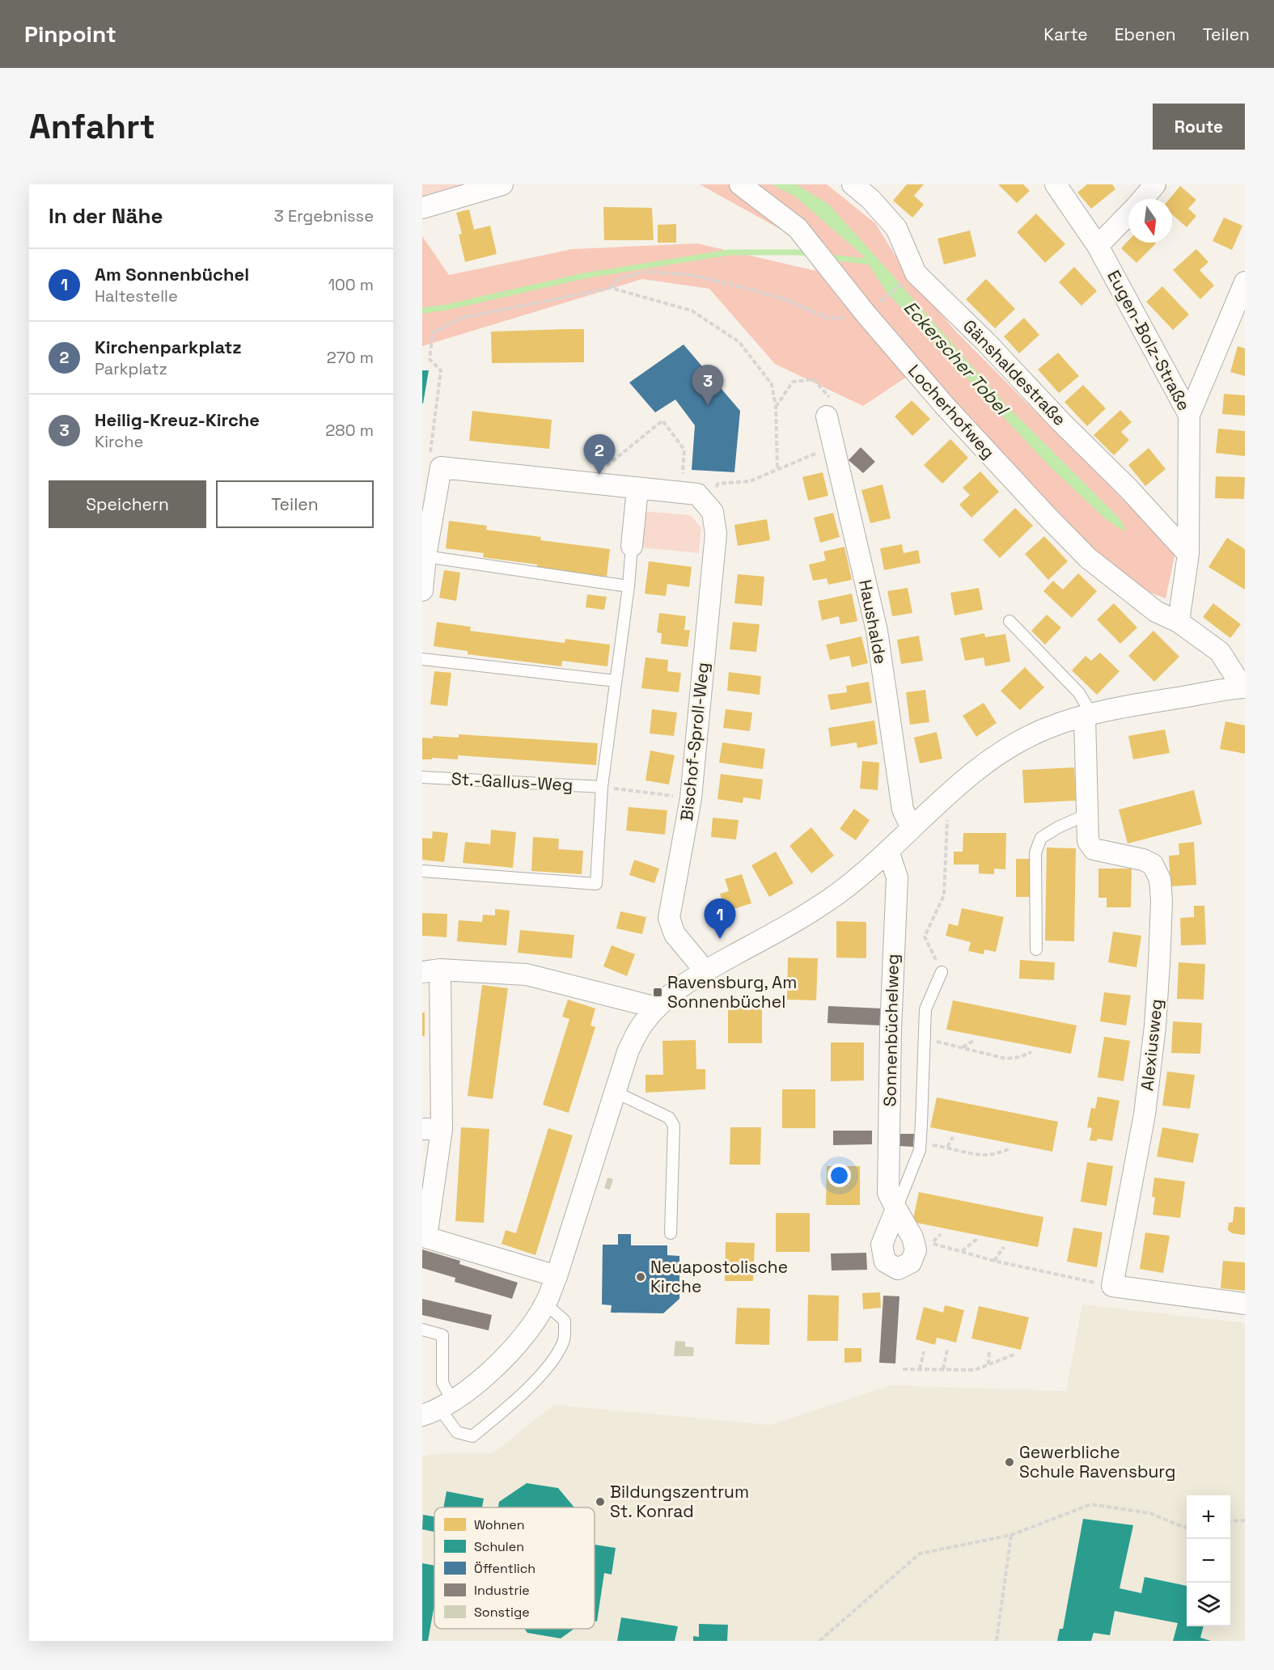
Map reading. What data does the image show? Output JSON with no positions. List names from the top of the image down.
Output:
{
  "streets": {
    "street": [
      "Eugen-Bolz-Straße",
      "Gänshaldestraße",
      "Locherhofweg",
      "Haushalde",
      "Bischof-Sproll-Weg",
      "Sonnenbüchelweg",
      "Alexiusweg"
    ],
    "lane": ["St.-Gallus-Weg"]
  },
  "crossings": [
    ["Eugen-Bolz-Straße", "Gänshaldestraße"],
    ["Eugen-Bolz-Straße", "Locherhofweg"]
  ],
  "water": ["Eckerscher Tobel"],
  "places": {
    "transit": ["Ravensburg, Am Sonnenbüchel"],
    "other": ["Neuapostolische Kirche", "Gewerbliche Schule Ravensburg", "Bildungszentrum St. Konrad"]
  },
  "legend": [
    "Wohnen",
    "Schulen",
    "Öffentlich",
    "Industrie",
    "Sonstige"
  ],
  "north": "bottom",
  "page": {
    "header": "Pinpoint",
    "nav": ["Karte", "Ebenen", "Teilen"],
    "buttons": [
      "Route",
      ["Speichern", "Teilen"]
    ],
    "title": "Anfahrt",
    "heading": ["In der Nähe", "3 Ergebnisse"],
    "list": [
      {
        "mark": "1",
        "name": "Am Sonnenbüchel",
        "note": "Haltestelle",
        "value": "100 m"
      },
      {
        "mark": "2",
        "name": "Kirchenparkplatz",
        "note": "Parkplatz",
        "value": "270 m"
      },
      {
        "mark": "3",
        "name": "Heilig-Kreuz-Kirche",
        "note": "Kirche",
        "value": "280 m"
      }
    ],
    "pins": ["3", "2", "1"],
    "map_buttons": ["+", "−"]
  }
}
